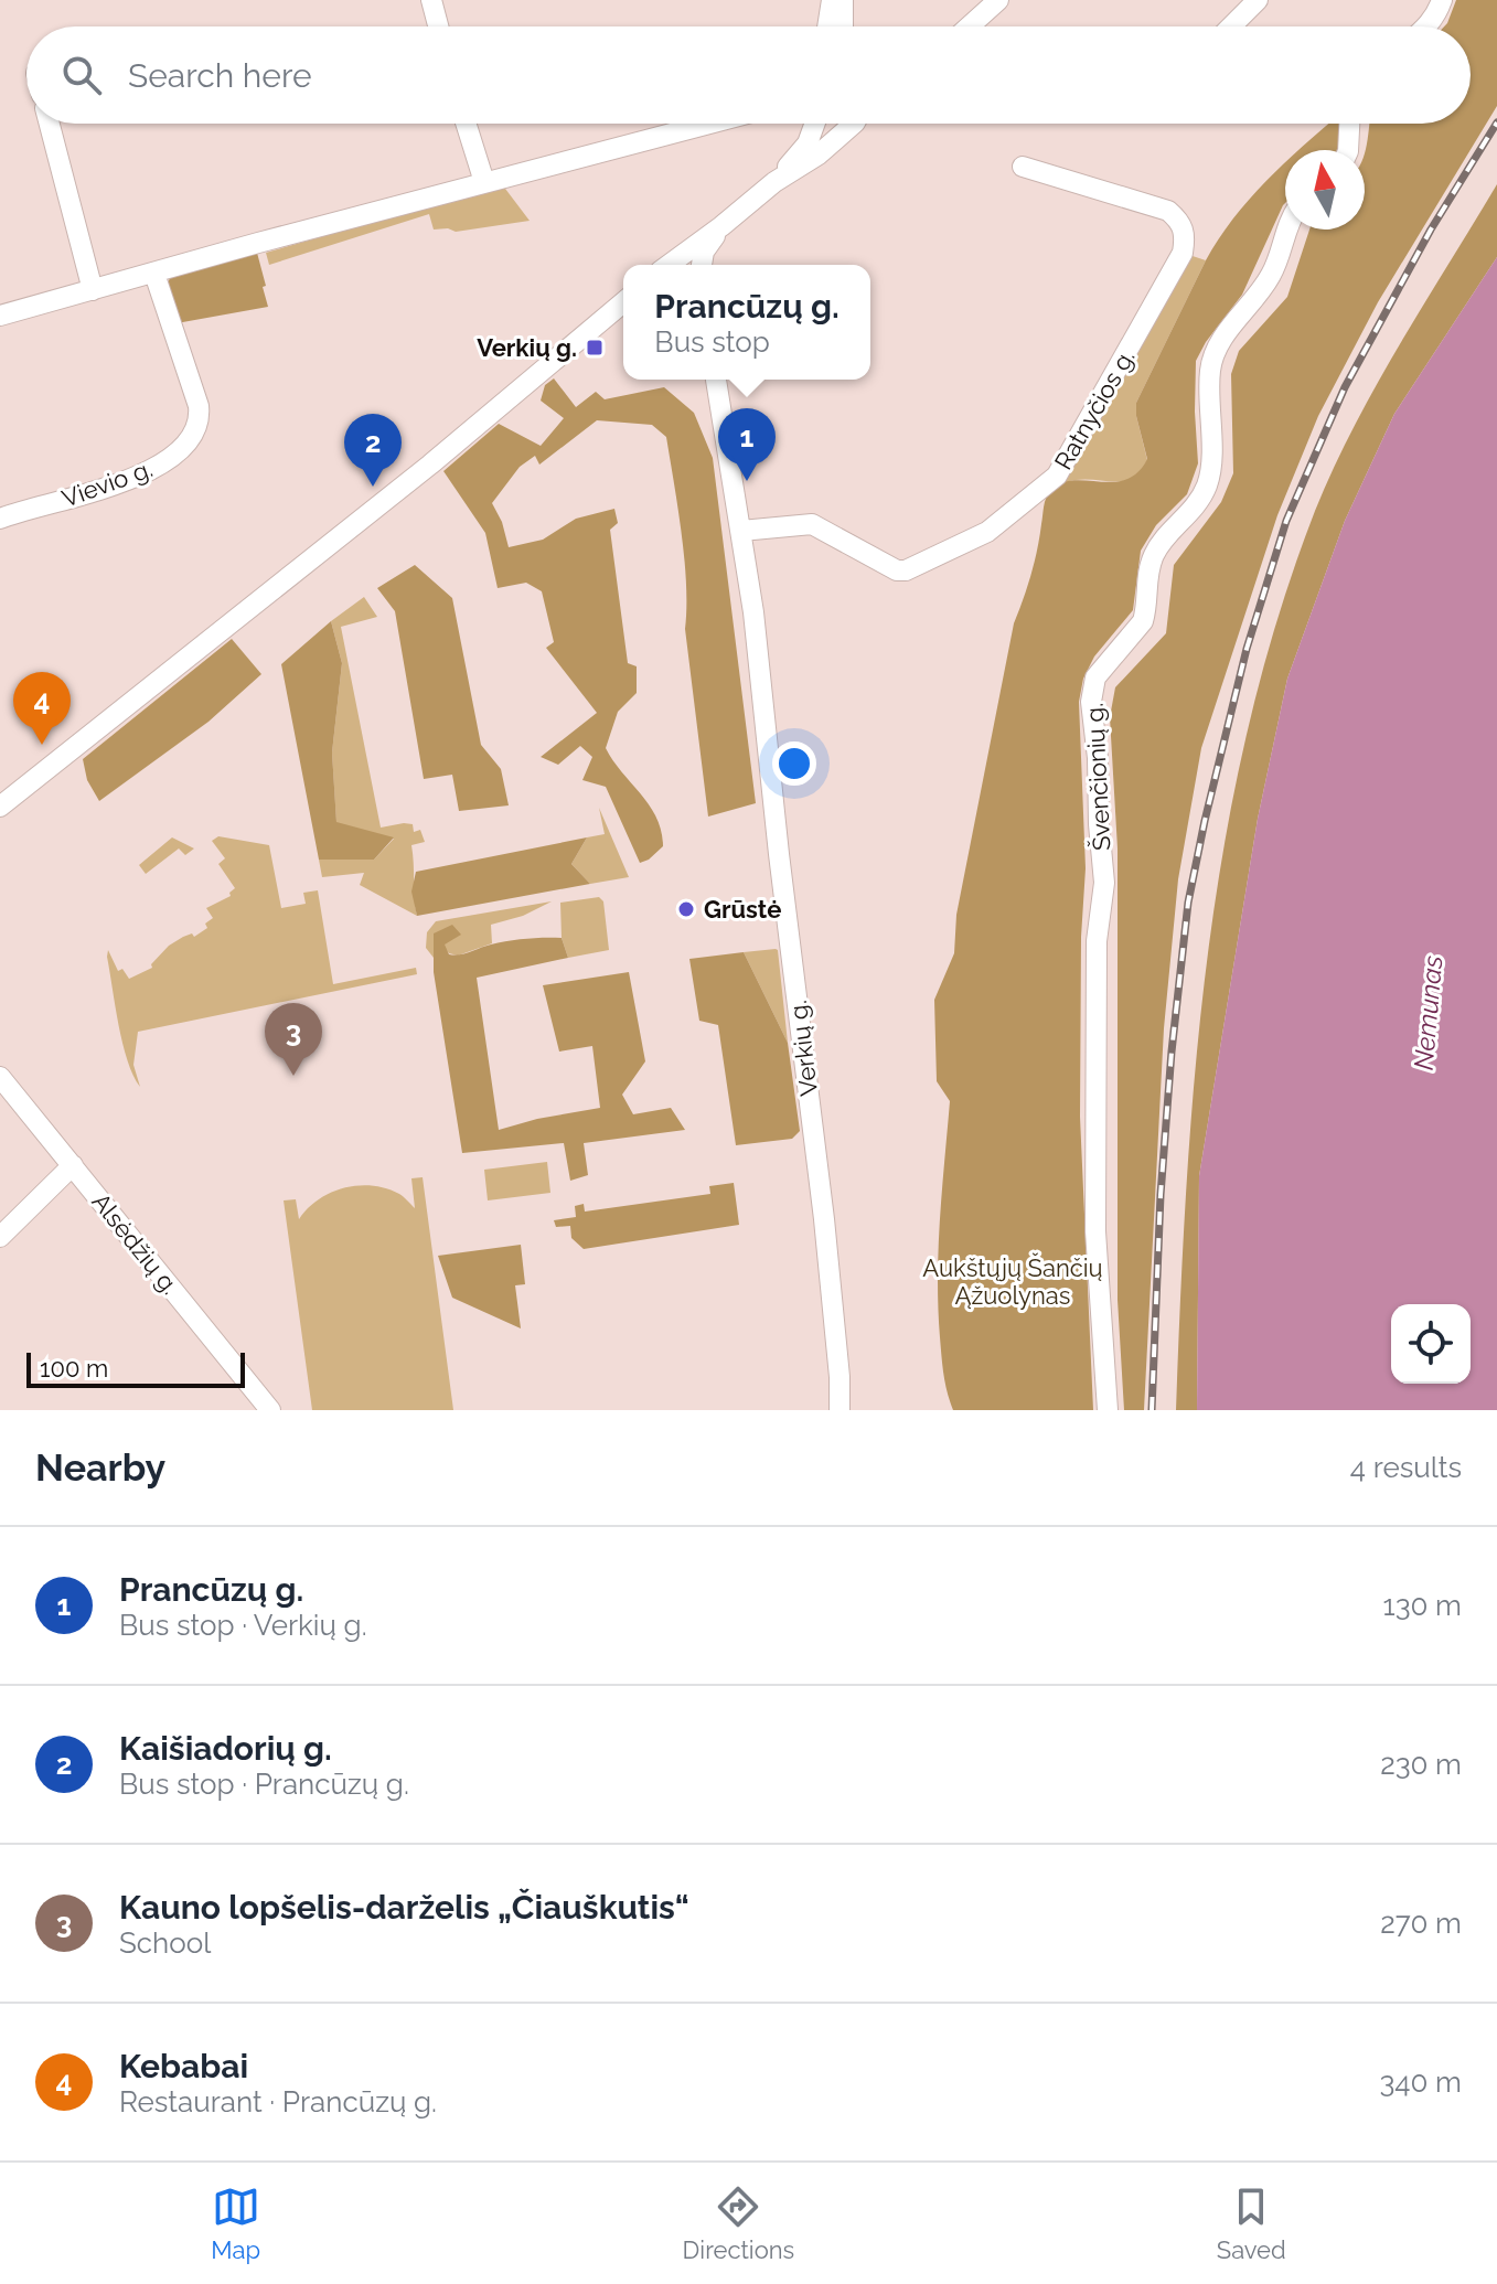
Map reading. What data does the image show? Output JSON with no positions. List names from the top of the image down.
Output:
{
  "streets": {
    "street": [
      "Ratnyčios g.",
      "Vievio g.",
      "Švenčionių g.",
      "Verkių g.",
      "Alsėdžių g."
    ]
  },
  "crossings": [
    ["Ratnyčios g.", "Verkių g."]
  ],
  "water": ["Nemunas"],
  "parks": ["Aukštųjų Šančių Ąžuolynas"],
  "places": {
    "transit": ["Verkių g."],
    "other": ["Grūstė"]
  },
  "scale_bar": "100 m",
  "north": "top",
  "page": {
    "search": "Search here",
    "popup": ["Prancūzų g.", "Bus stop"],
    "pins": [
      "1",
      "2",
      "4",
      "3"
    ],
    "scale": "100 m",
    "heading": ["Nearby", "4 results"],
    "list": [
      {
        "mark": "1",
        "name": "Prancūzų g.",
        "note": "Bus stop · Verkių g.",
        "value": "130 m"
      },
      {
        "mark": "2",
        "name": "Kaišiadorių g.",
        "note": "Bus stop · Prancūzų g.",
        "value": "230 m"
      },
      {
        "mark": "3",
        "name": "Kauno lopšelis-darželis „Čiauškutis“",
        "note": "School",
        "value": "270 m"
      },
      {
        "mark": "4",
        "name": "Kebabai",
        "note": "Restaurant · Prancūzų g.",
        "value": "340 m"
      }
    ],
    "nav": ["Map", "Directions", "Saved"]
  }
}
